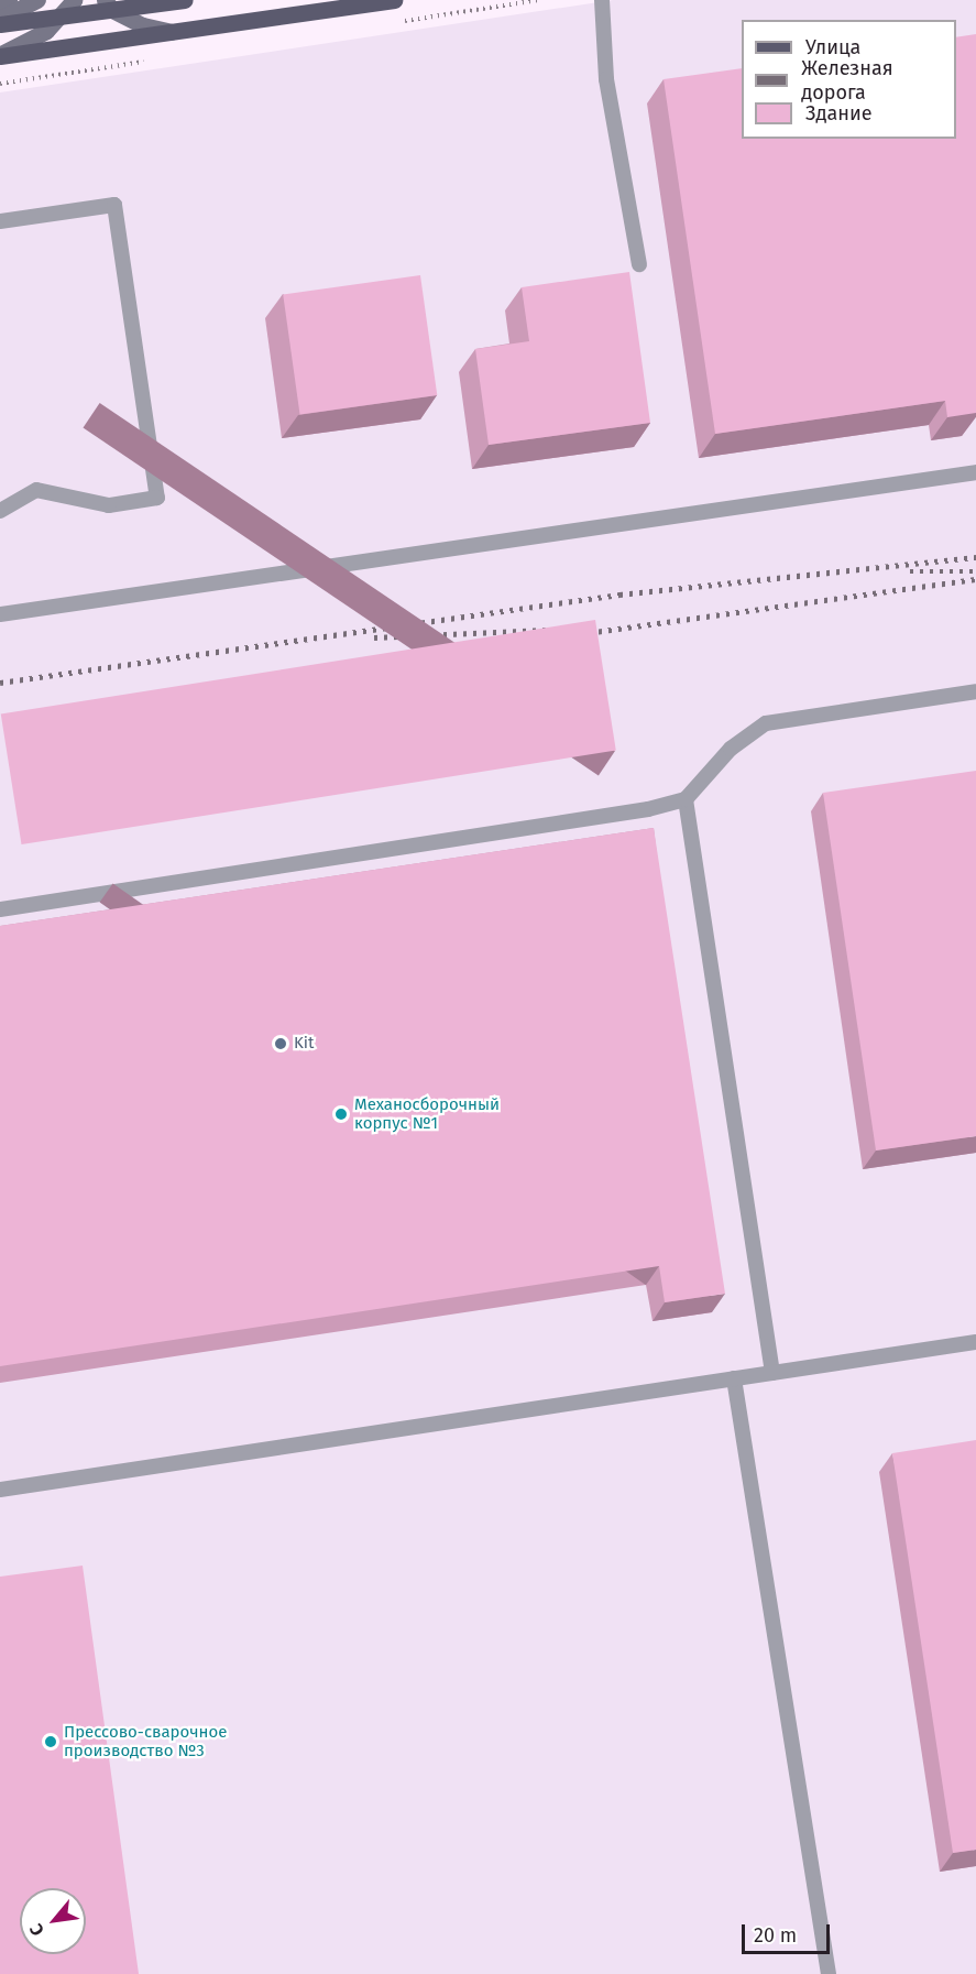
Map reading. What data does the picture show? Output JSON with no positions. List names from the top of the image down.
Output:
{
  "places": ["Kit", "Механосборочный корпус №1", "Прессово-сварочное производство №3"],
  "legend": ["Улица", "Железная дорога", "Здание"],
  "scale_bar": "20 m",
  "north": "bottom left"
}
